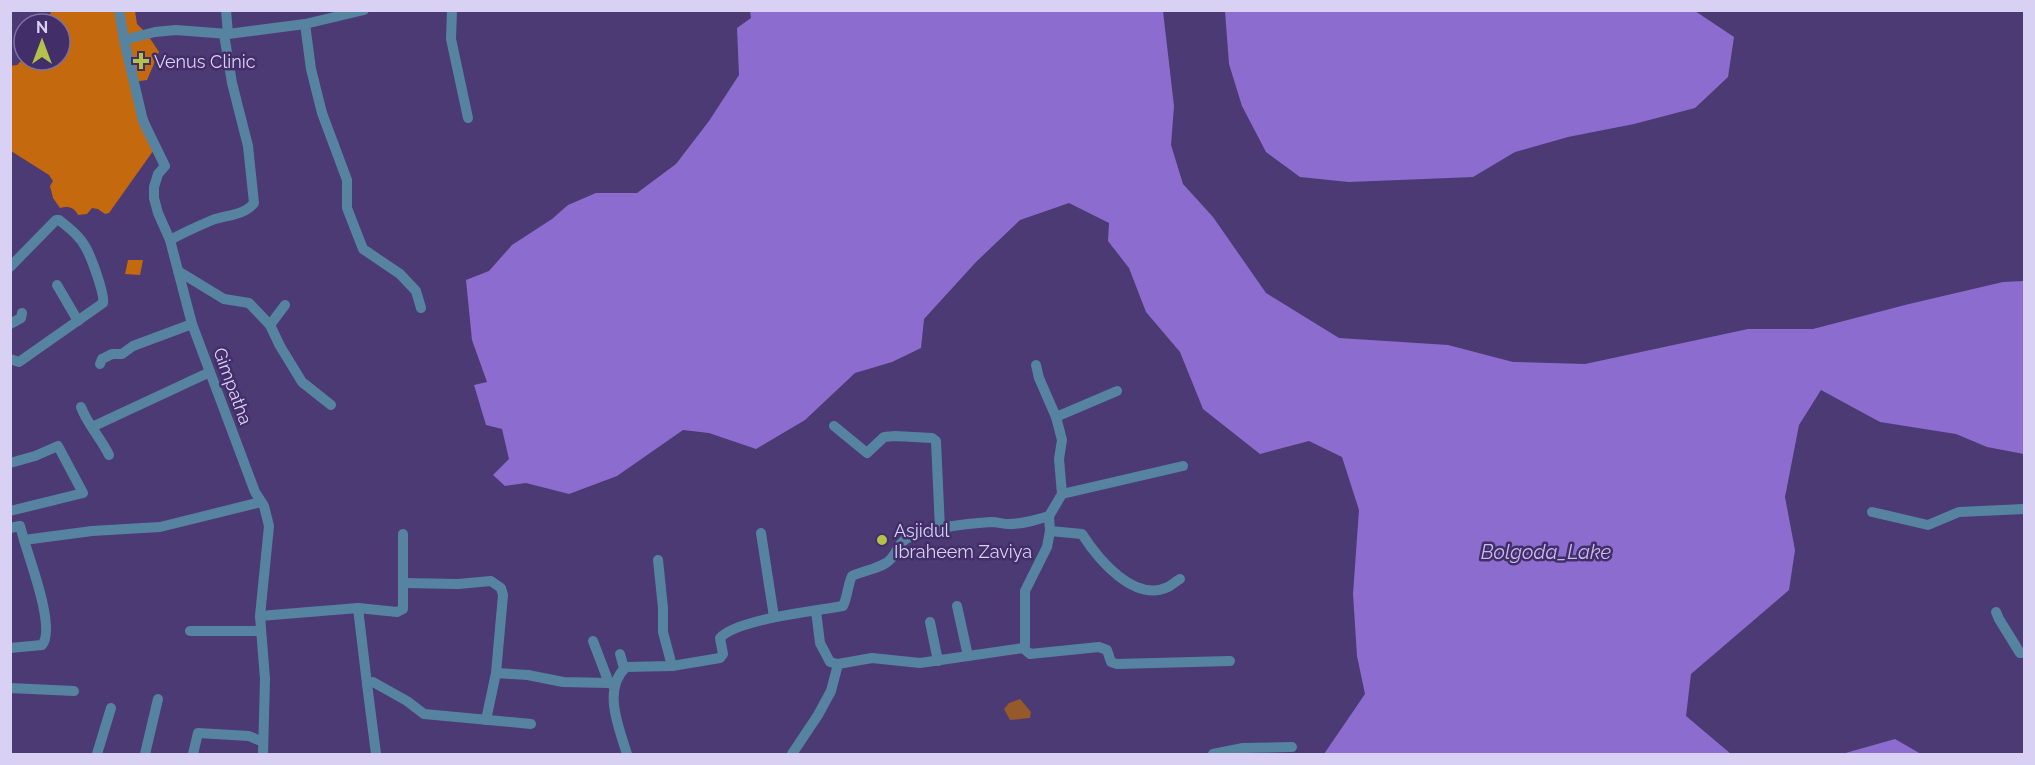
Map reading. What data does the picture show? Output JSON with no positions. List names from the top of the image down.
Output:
{
  "streets": {
    "street": ["Gimpatha"]
  },
  "water": ["Bolgoda_Lake"],
  "places": {
    "health": ["Venus Clinic"],
    "other": ["Asjidul Ibraheem Zaviya"]
  },
  "north": "top"
}
